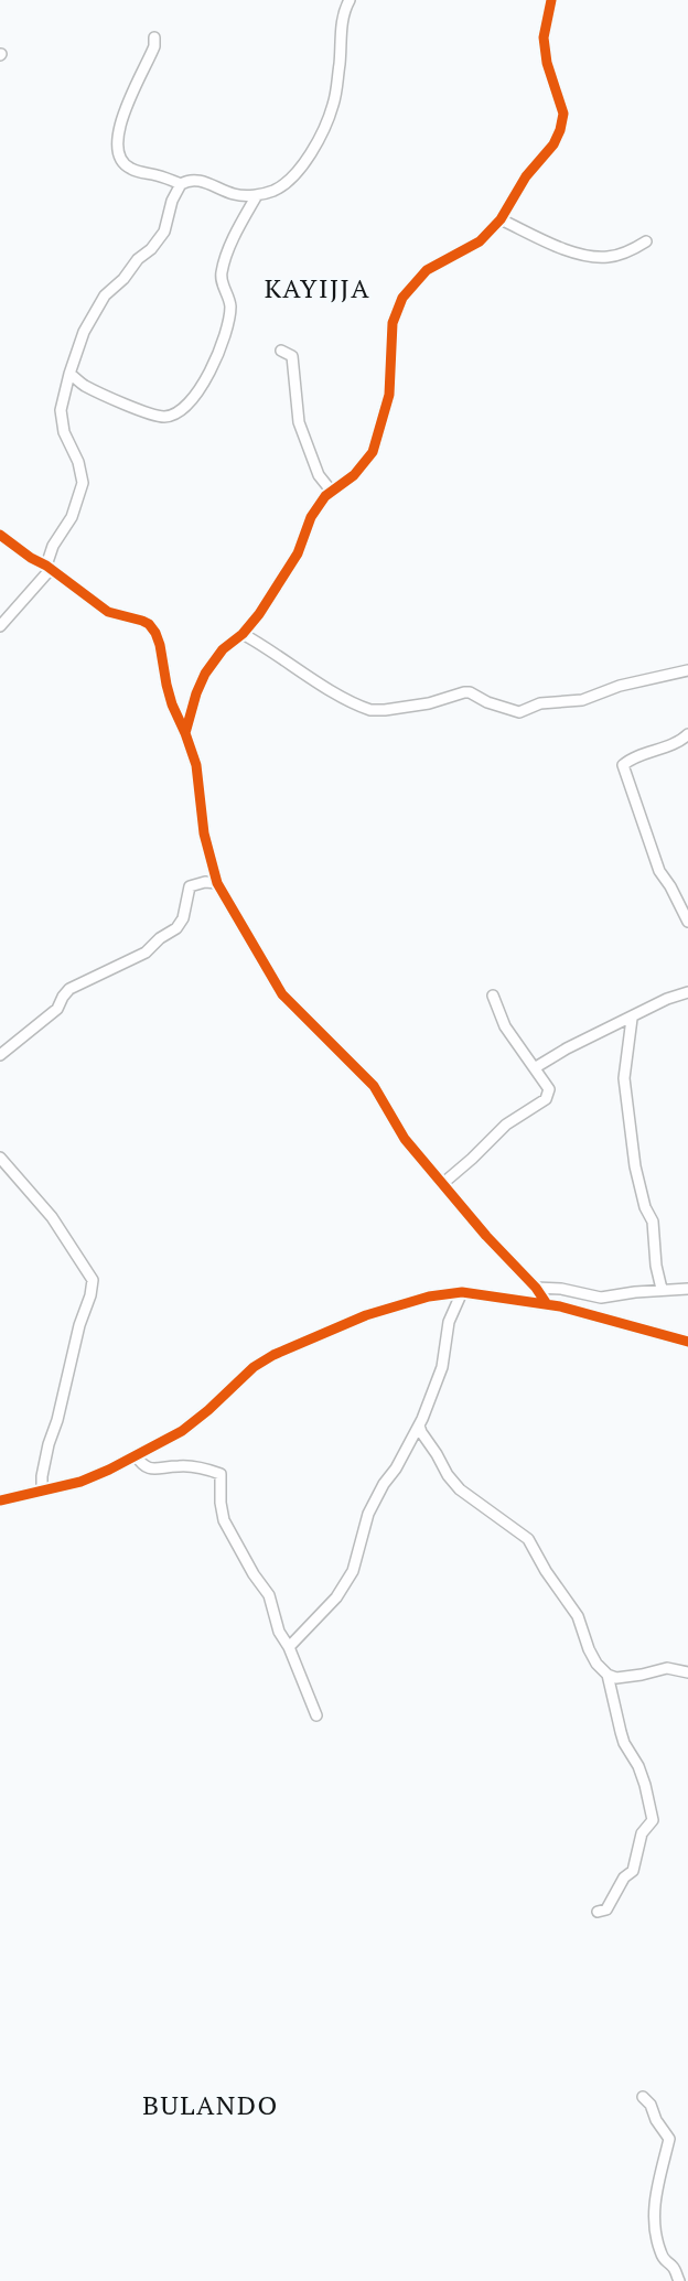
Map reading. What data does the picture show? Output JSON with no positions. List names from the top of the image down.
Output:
{
  "districts": ["KAYIJJA", "BULANDO"]
}
